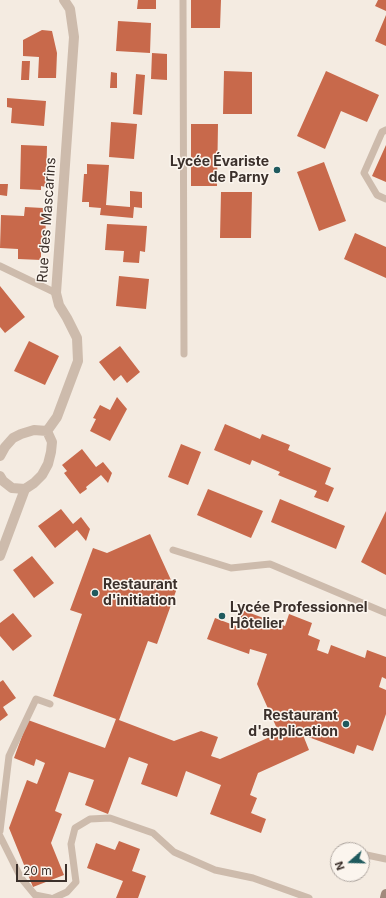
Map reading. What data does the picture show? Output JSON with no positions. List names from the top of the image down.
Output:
{
  "streets": {
    "street": ["Rue des Mascarins"]
  },
  "places": [
    "Lycée Évariste de Parny",
    "Restaurant d'initiation",
    "Lycée Professionnel Hôtelier",
    "Restaurant d'application"
  ],
  "scale_bar": "20 m",
  "north": "left"
}
